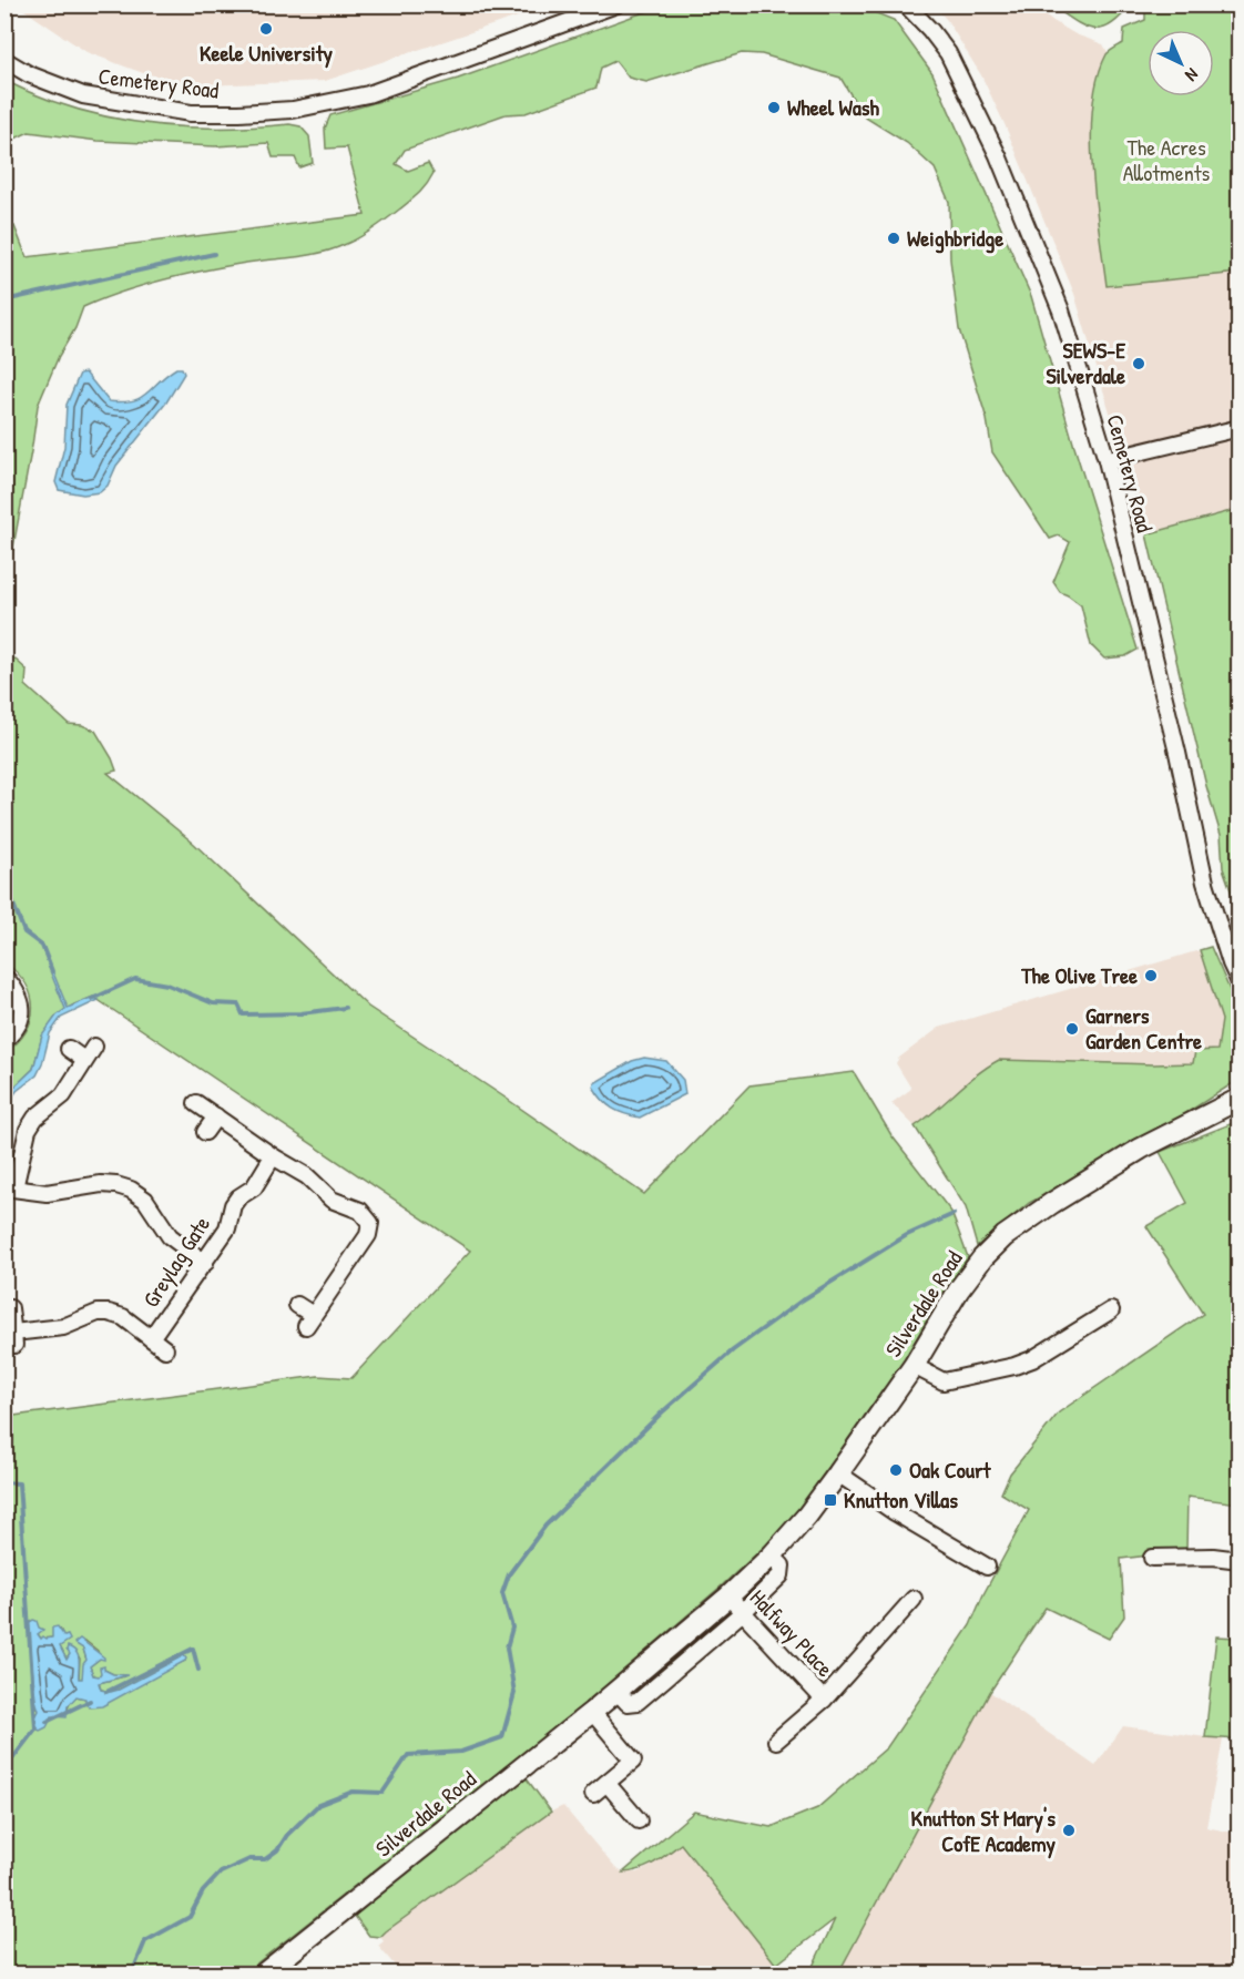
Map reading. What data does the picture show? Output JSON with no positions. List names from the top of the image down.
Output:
{
  "streets": {
    "main road": ["Silverdale Road"],
    "street": ["Cemetery Road", "Greylag Gate", "Halfway Place"]
  },
  "crossings": [
    ["Silverdale Road", "Halfway Place"]
  ],
  "parks": ["The Acres Allotments"],
  "places": {
    "other": [
      "Keele University",
      "Wheel Wash",
      "Weighbridge",
      "SEWS-E Silverdale",
      "The Olive Tree",
      "Garners Garden Centre",
      "Oak Court",
      "Knutton St Mary's CofE Academy"
    ],
    "transit": ["Knutton Villas"]
  },
  "north": "bottom right"
}
